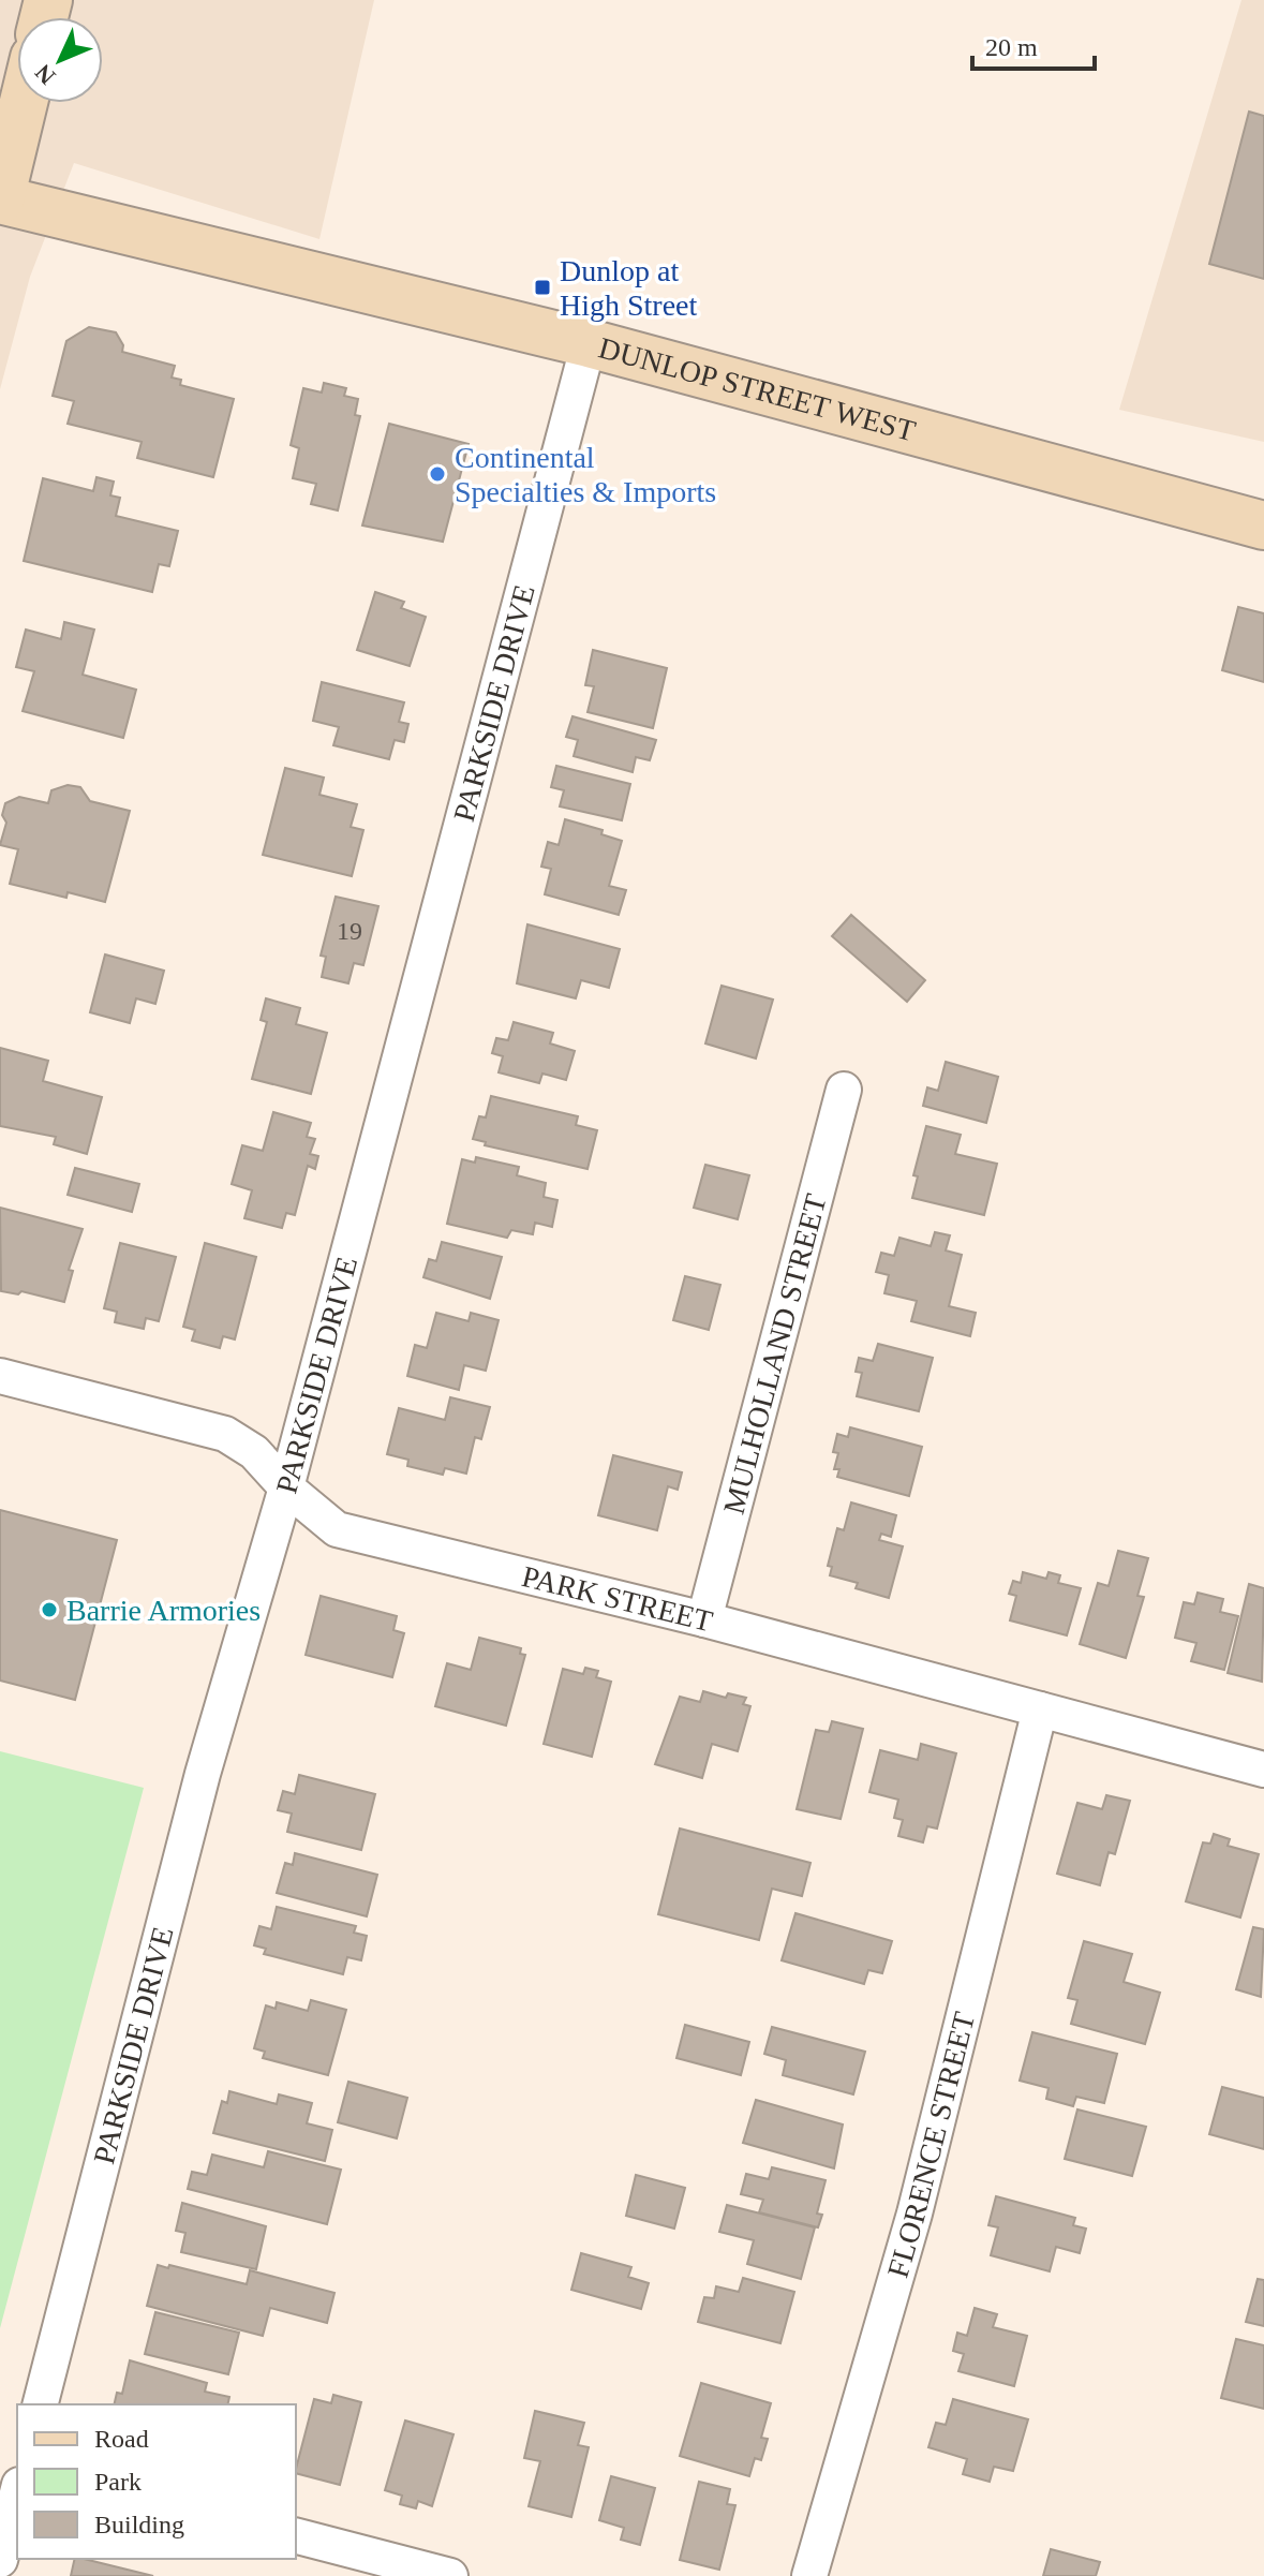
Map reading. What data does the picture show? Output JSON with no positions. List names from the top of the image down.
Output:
{
  "streets": {
    "main road": ["DUNLOP STREET WEST"],
    "street": [
      "PARKSIDE DRIVE",
      "MULHOLLAND STREET",
      "PARK STREET",
      "FLORENCE STREET"
    ]
  },
  "crossings": [
    ["DUNLOP STREET WEST", "PARKSIDE DRIVE"],
    ["PARKSIDE DRIVE", "PARK STREET"],
    ["MULHOLLAND STREET", "PARK STREET"],
    ["PARK STREET", "FLORENCE STREET"]
  ],
  "places": {
    "transit": ["Dunlop at High Street"],
    "other": ["Continental Specialties & Imports", "Barrie Armories"]
  },
  "house_numbers": ["19"],
  "legend": ["Road", "Park", "Building"],
  "scale_bar": "20 m",
  "north": "bottom left"
}
